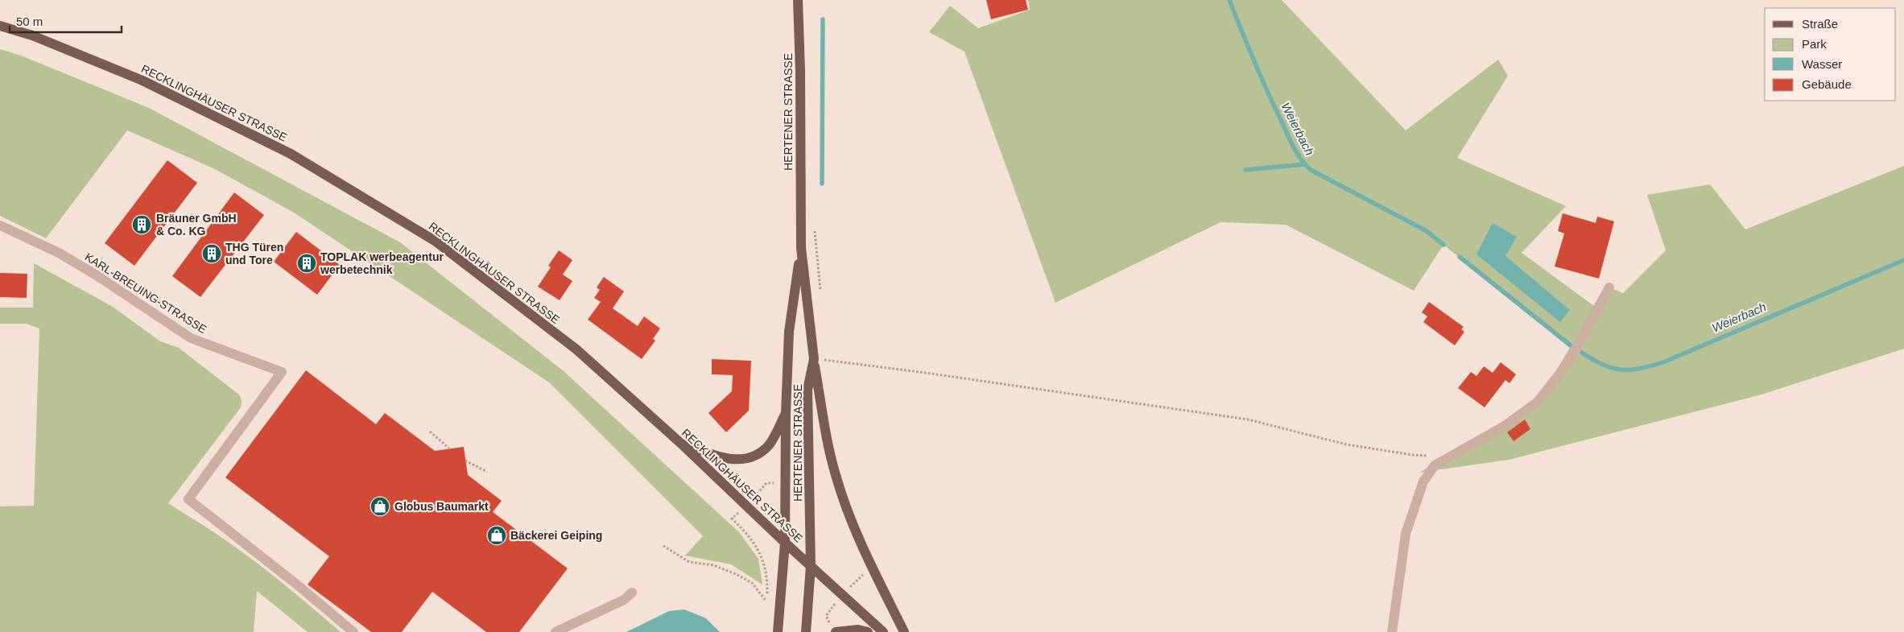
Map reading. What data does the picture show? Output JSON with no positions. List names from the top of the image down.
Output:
{
  "streets": {
    "main road": ["RECKLINGHÄUSER STRASSE", "HERTENER STRASSE"],
    "street": ["KARL-BREUING-STRASSE"]
  },
  "crossings": [
    ["RECKLINGHÄUSER STRASSE", "HERTENER STRASSE"]
  ],
  "water": ["Weierbach"],
  "places": {
    "building": ["Bräuner GmbH & Co. KG", "THG Türen und Tore", "TOPLAK werbeagentur werbetechnik"],
    "shop": ["Globus Baumarkt", "Bäckerei Geiping"]
  },
  "legend": [
    "Straße",
    "Park",
    "Wasser",
    "Gebäude"
  ],
  "scale_bar": "50 m"
}
